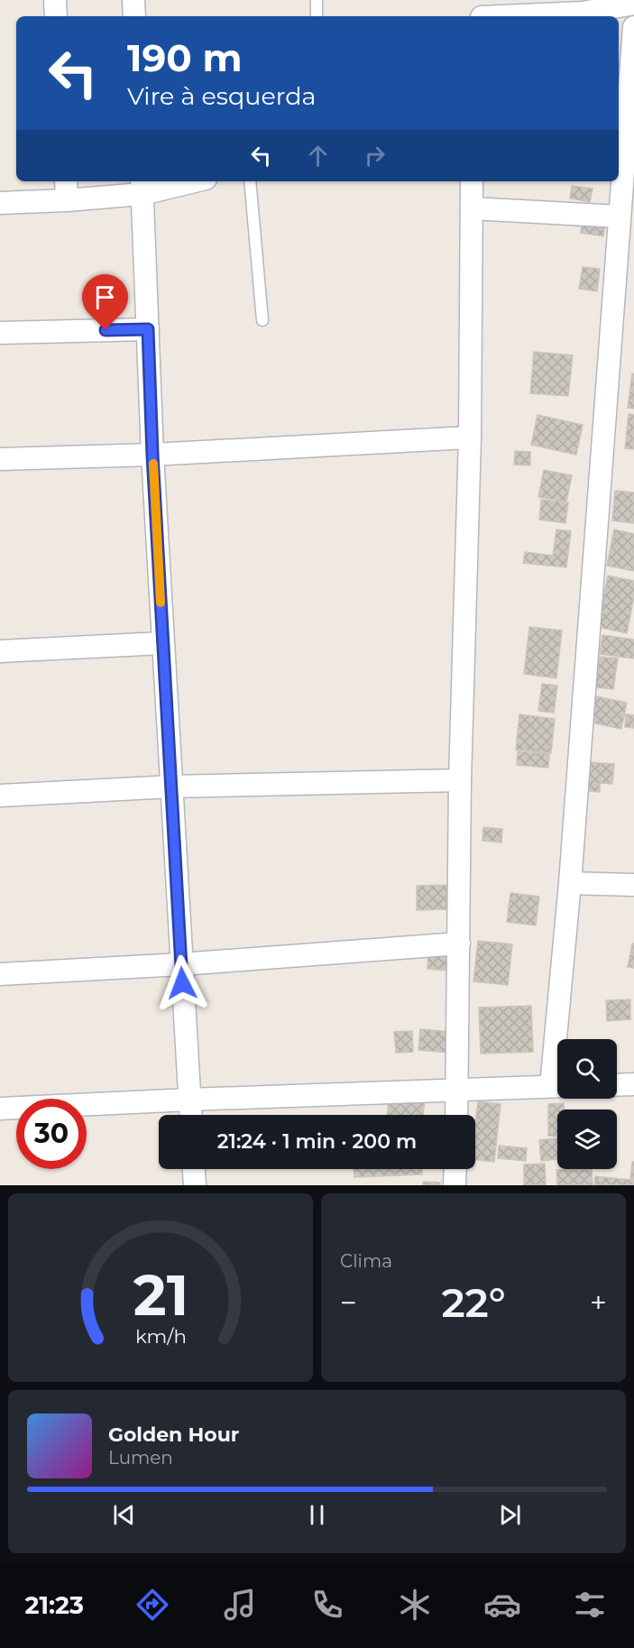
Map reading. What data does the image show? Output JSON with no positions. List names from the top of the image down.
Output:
{
  "page": {
    "turn": ["190 m", "Vire à esquerda"],
    "limit": "30",
    "trip": "21:24 · 1 min · 200 m",
    "tile": "Clima",
    "heat": ["−", "22°", "+"],
    "song": ["Golden Hour", "Lumen"],
    "tabs": "21:23",
    "gauge": ["21", "km/h"]
  }
}
